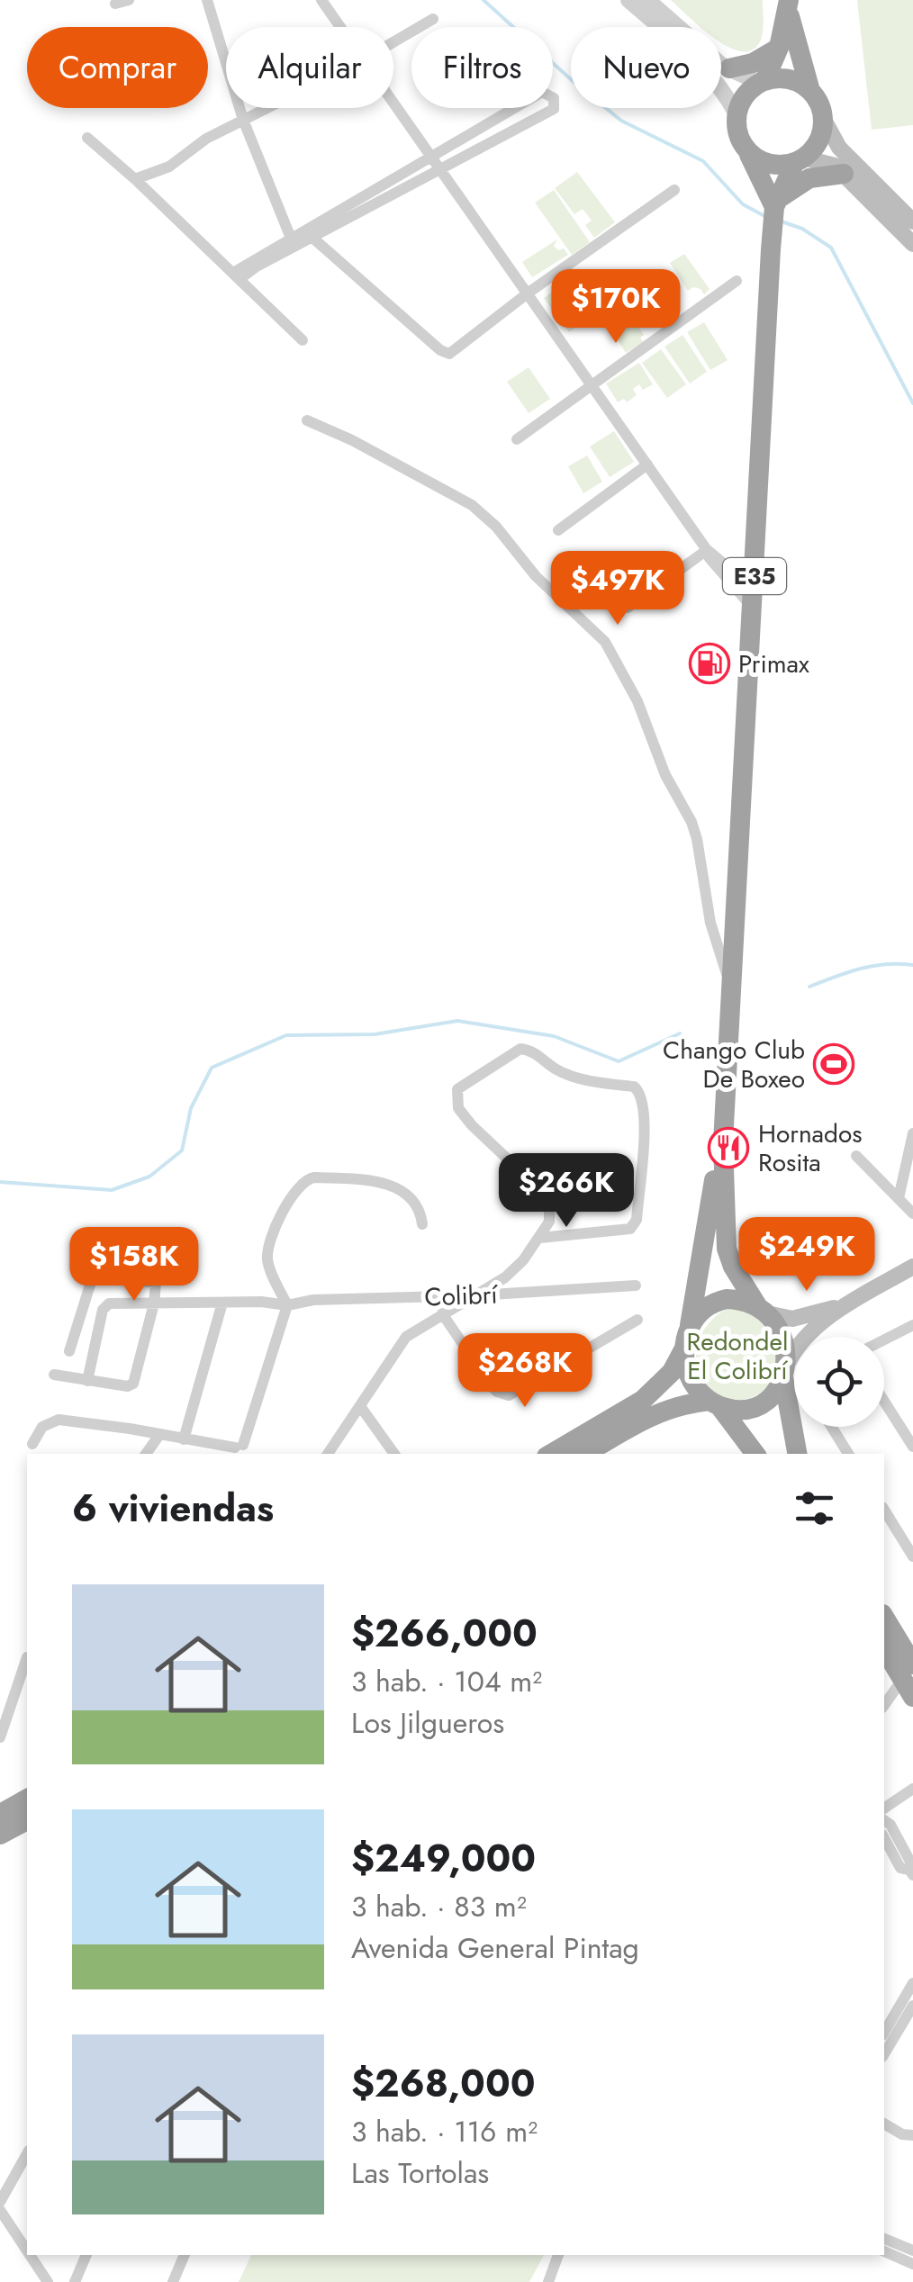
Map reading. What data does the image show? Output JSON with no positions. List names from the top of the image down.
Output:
{
  "streets": {
    "highway": ["E35"],
    "street": ["Colibrí"]
  },
  "parks": ["Redondel El Colibrí"],
  "places": {
    "fuel station": ["Primax"],
    "sports": ["Chango Club De Boxeo"],
    "restaurant": ["Hornados Rosita"]
  },
  "page": {
    "chip": [
      "Comprar",
      "Alquilar",
      "Filtros",
      "Nuevo"
    ],
    "price": [
      "$170K",
      "$497K",
      "$266K",
      "$249K",
      "$158K",
      "$268K"
    ],
    "heading": "6 viviendas",
    "list": [
      {
        "name": "$266,000",
        "note": "3 hab. · 104 m² · Los Jilgueros"
      },
      {
        "name": "$249,000",
        "note": "3 hab. · 83 m² · Avenida General Pintag"
      },
      {
        "name": "$268,000",
        "note": "3 hab. · 116 m² · Las Tortolas"
      }
    ]
  }
}
